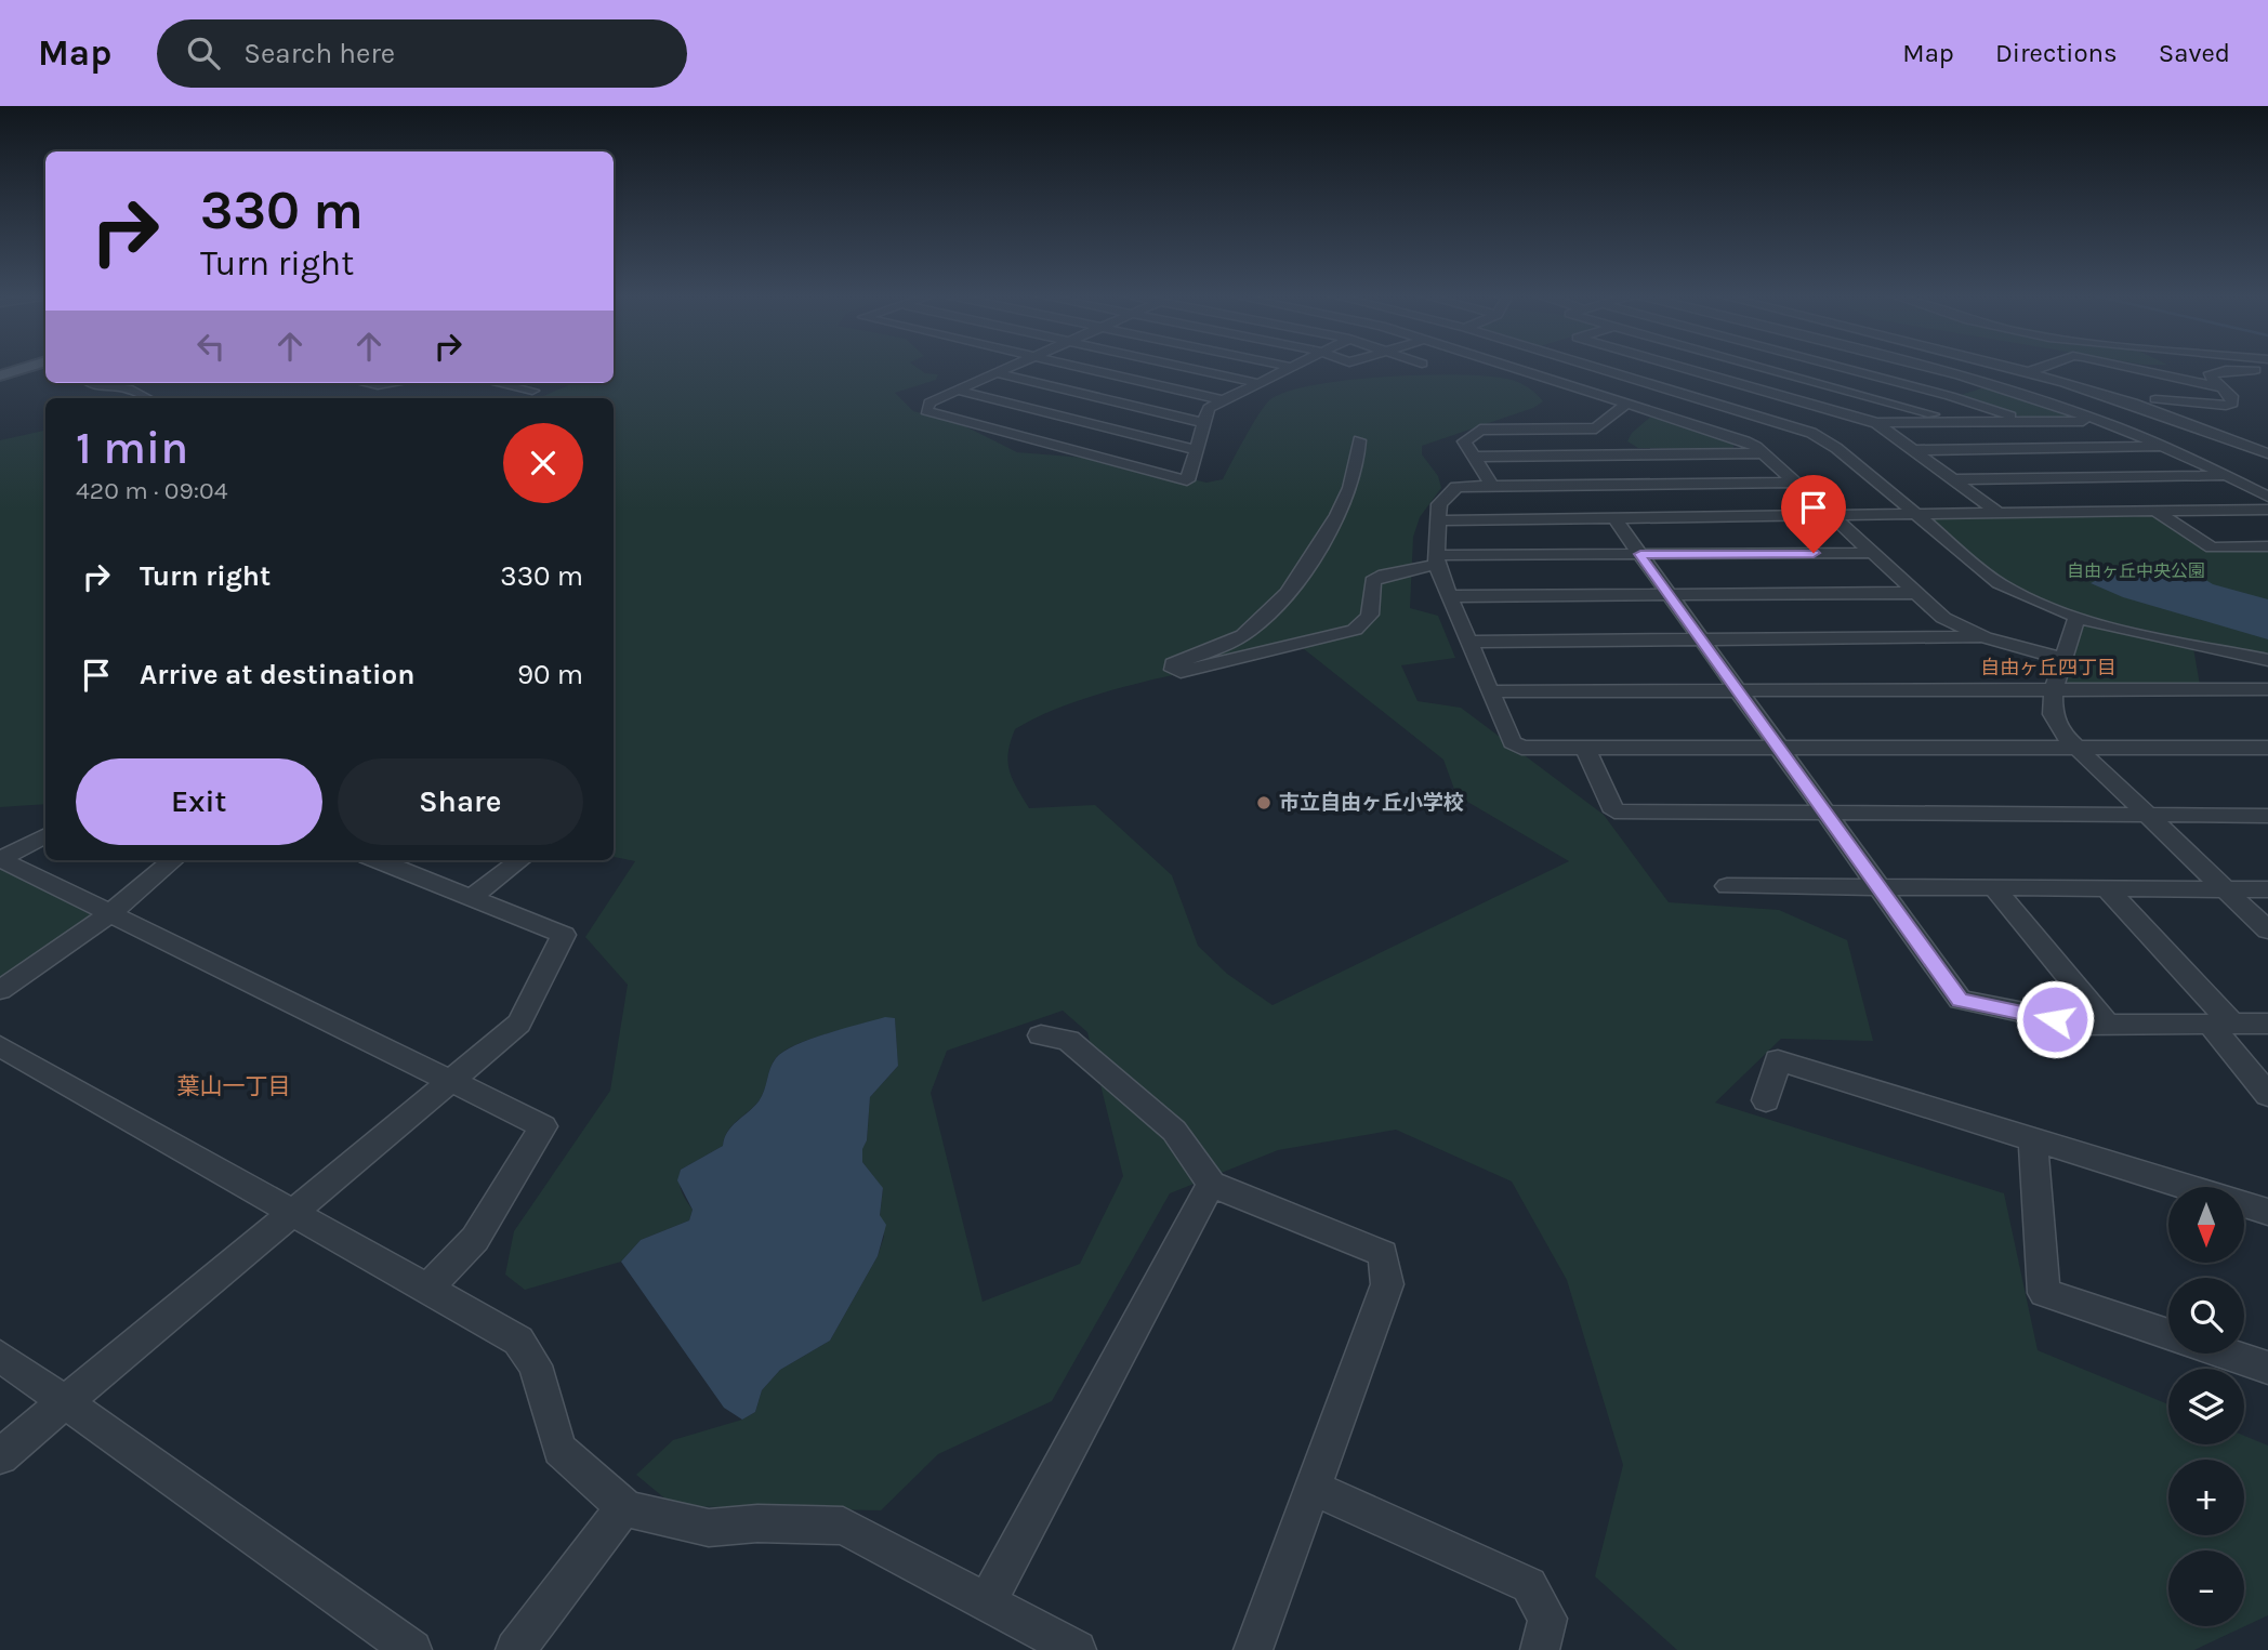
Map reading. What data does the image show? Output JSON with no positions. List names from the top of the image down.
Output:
{
  "districts": ["自由ヶ丘四丁目", "葉山一丁目"],
  "parks": ["自由ヶ丘中央公園"],
  "places": ["市立自由ヶ丘小学校"],
  "north": "bottom",
  "page": {
    "header": "Map",
    "search": "Search here",
    "nav": ["Map", "Directions", "Saved"],
    "turn": ["330 m", "Turn right"],
    "heading": ["1 min", "420 m · 09:04"],
    "list": [
      {
        "name": "Turn right",
        "value": "330 m"
      },
      {
        "name": "Arrive at destination",
        "value": "90 m"
      }
    ],
    "buttons": ["Exit", "Share"],
    "map_buttons": ["+", "−"]
  }
}
